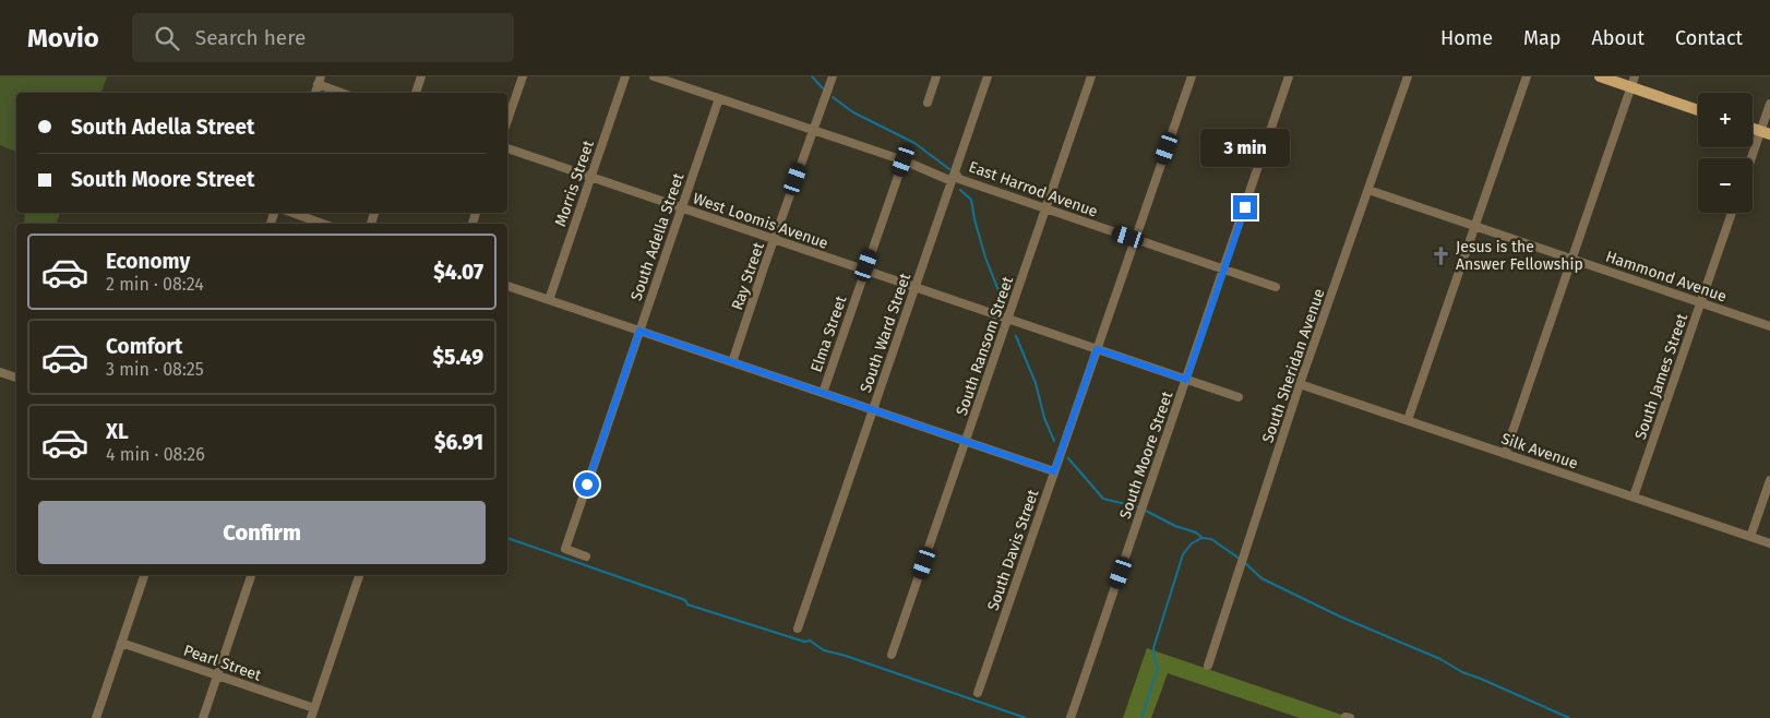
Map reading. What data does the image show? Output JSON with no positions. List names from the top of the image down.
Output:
{
  "streets": {
    "street": [
      "Morris Street",
      "East Harrod Avenue",
      "West Loomis Avenue",
      "South Adella Street",
      "Ray Street",
      "Hammond Avenue",
      "South Ward Street",
      "Elma Street",
      "South Ransom Street",
      "South Sheridan Avenue",
      "South James Street",
      "Silk Avenue",
      "South Moore Street",
      "South Davis Street",
      "Pearl Street"
    ]
  },
  "crossings": [
    ["Morris Street", "West Loomis Avenue"],
    ["East Harrod Avenue", "South Adella Street"],
    ["East Harrod Avenue", "Ray Street"],
    ["East Harrod Avenue", "South Ward Street"],
    ["East Harrod Avenue", "Elma Street"],
    ["East Harrod Avenue", "South Ransom Street"],
    ["East Harrod Avenue", "South Moore Street"],
    ["East Harrod Avenue", "South Davis Street"],
    ["West Loomis Avenue", "South Adella Street"],
    ["West Loomis Avenue", "Ray Street"],
    ["West Loomis Avenue", "South Ward Street"],
    ["West Loomis Avenue", "Elma Street"],
    ["West Loomis Avenue", "South Ransom Street"],
    ["West Loomis Avenue", "South Moore Street"],
    ["West Loomis Avenue", "South Davis Street"],
    ["Hammond Avenue", "South Sheridan Avenue"],
    ["Hammond Avenue", "South James Street"],
    ["South Sheridan Avenue", "Silk Avenue"],
    ["South James Street", "Silk Avenue"]
  ],
  "places": {
    "church": ["Jesus is the Answer Fellowship"]
  },
  "page": {
    "header": "Movio",
    "search": "Search here",
    "nav": [
      "Home",
      "Map",
      "About",
      "Contact"
    ],
    "map_buttons": ["+", "−"],
    "banner": ["South Adella Street", "South Moore Street"],
    "bubble": "3 min",
    "list": [
      {
        "name": "Economy",
        "note": "2 min · 08:24",
        "value": "$4.07"
      },
      {
        "name": "Comfort",
        "note": "3 min · 08:25",
        "value": "$5.49"
      },
      {
        "name": "XL",
        "note": "4 min · 08:26",
        "value": "$6.91"
      }
    ],
    "buttons": "Confirm"
  }
}
